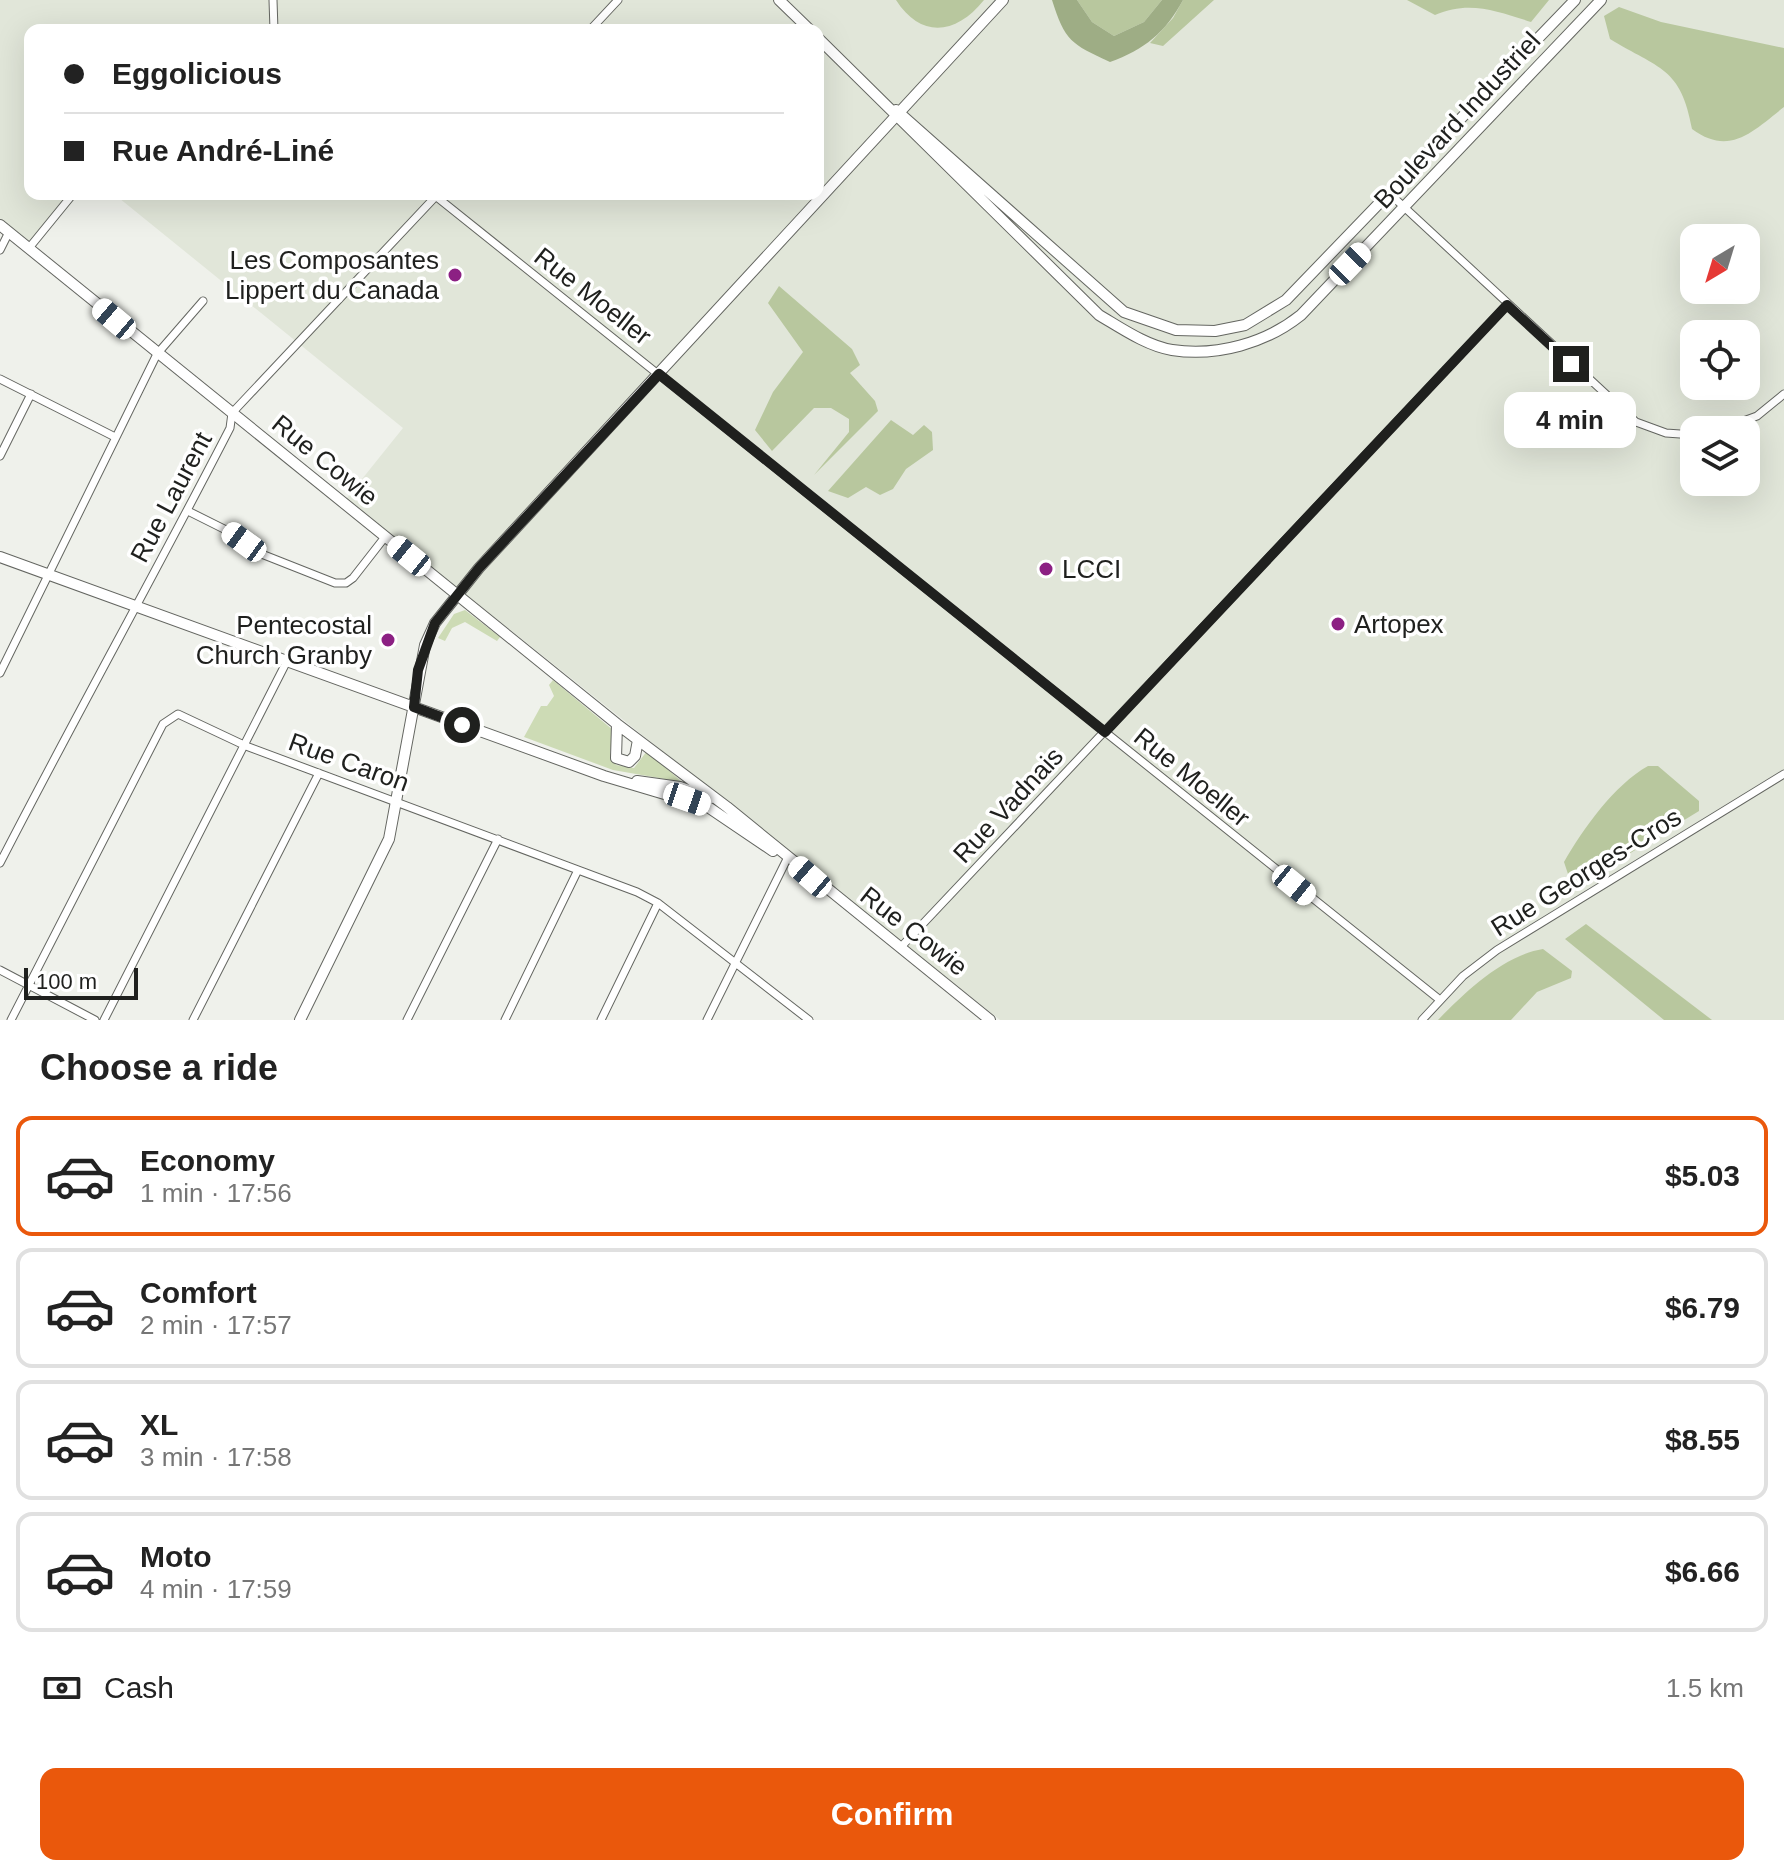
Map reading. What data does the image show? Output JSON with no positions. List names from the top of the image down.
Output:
{
  "streets": {
    "street": [
      "Boulevard Industriel",
      "Rue Moeller",
      "Rue Cowie",
      "Rue Laurent",
      "Rue Caron",
      "Rue Vadnais",
      "Rue Georges-Cros"
    ]
  },
  "crossings": [
    ["Rue Moeller", "Rue Vadnais"],
    ["Rue Moeller", "Rue Georges-Cros"],
    ["Rue Cowie", "Rue Laurent"],
    ["Rue Cowie", "Rue Vadnais"]
  ],
  "places": [
    "Les Composantes Lippert du Canada",
    "LCCI",
    "Artopex",
    "Pentecostal Church Granby"
  ],
  "scale_bar": "100 m",
  "north": "bottom left",
  "page": {
    "banner": ["Eggolicious", "Rue André-Liné"],
    "bubble": "4 min",
    "scale": "100 m",
    "heading": "Choose a ride",
    "list": [
      {
        "name": "Economy",
        "note": "1 min · 17:56",
        "value": "$5.03"
      },
      {
        "name": "Comfort",
        "note": "2 min · 17:57",
        "value": "$6.79"
      },
      {
        "name": "XL",
        "note": "3 min · 17:58",
        "value": "$8.55"
      },
      {
        "name": "Moto",
        "note": "4 min · 17:59",
        "value": "$6.66"
      }
    ],
    "pay": ["Cash", "1.5 km"],
    "buttons": "Confirm"
  }
}
